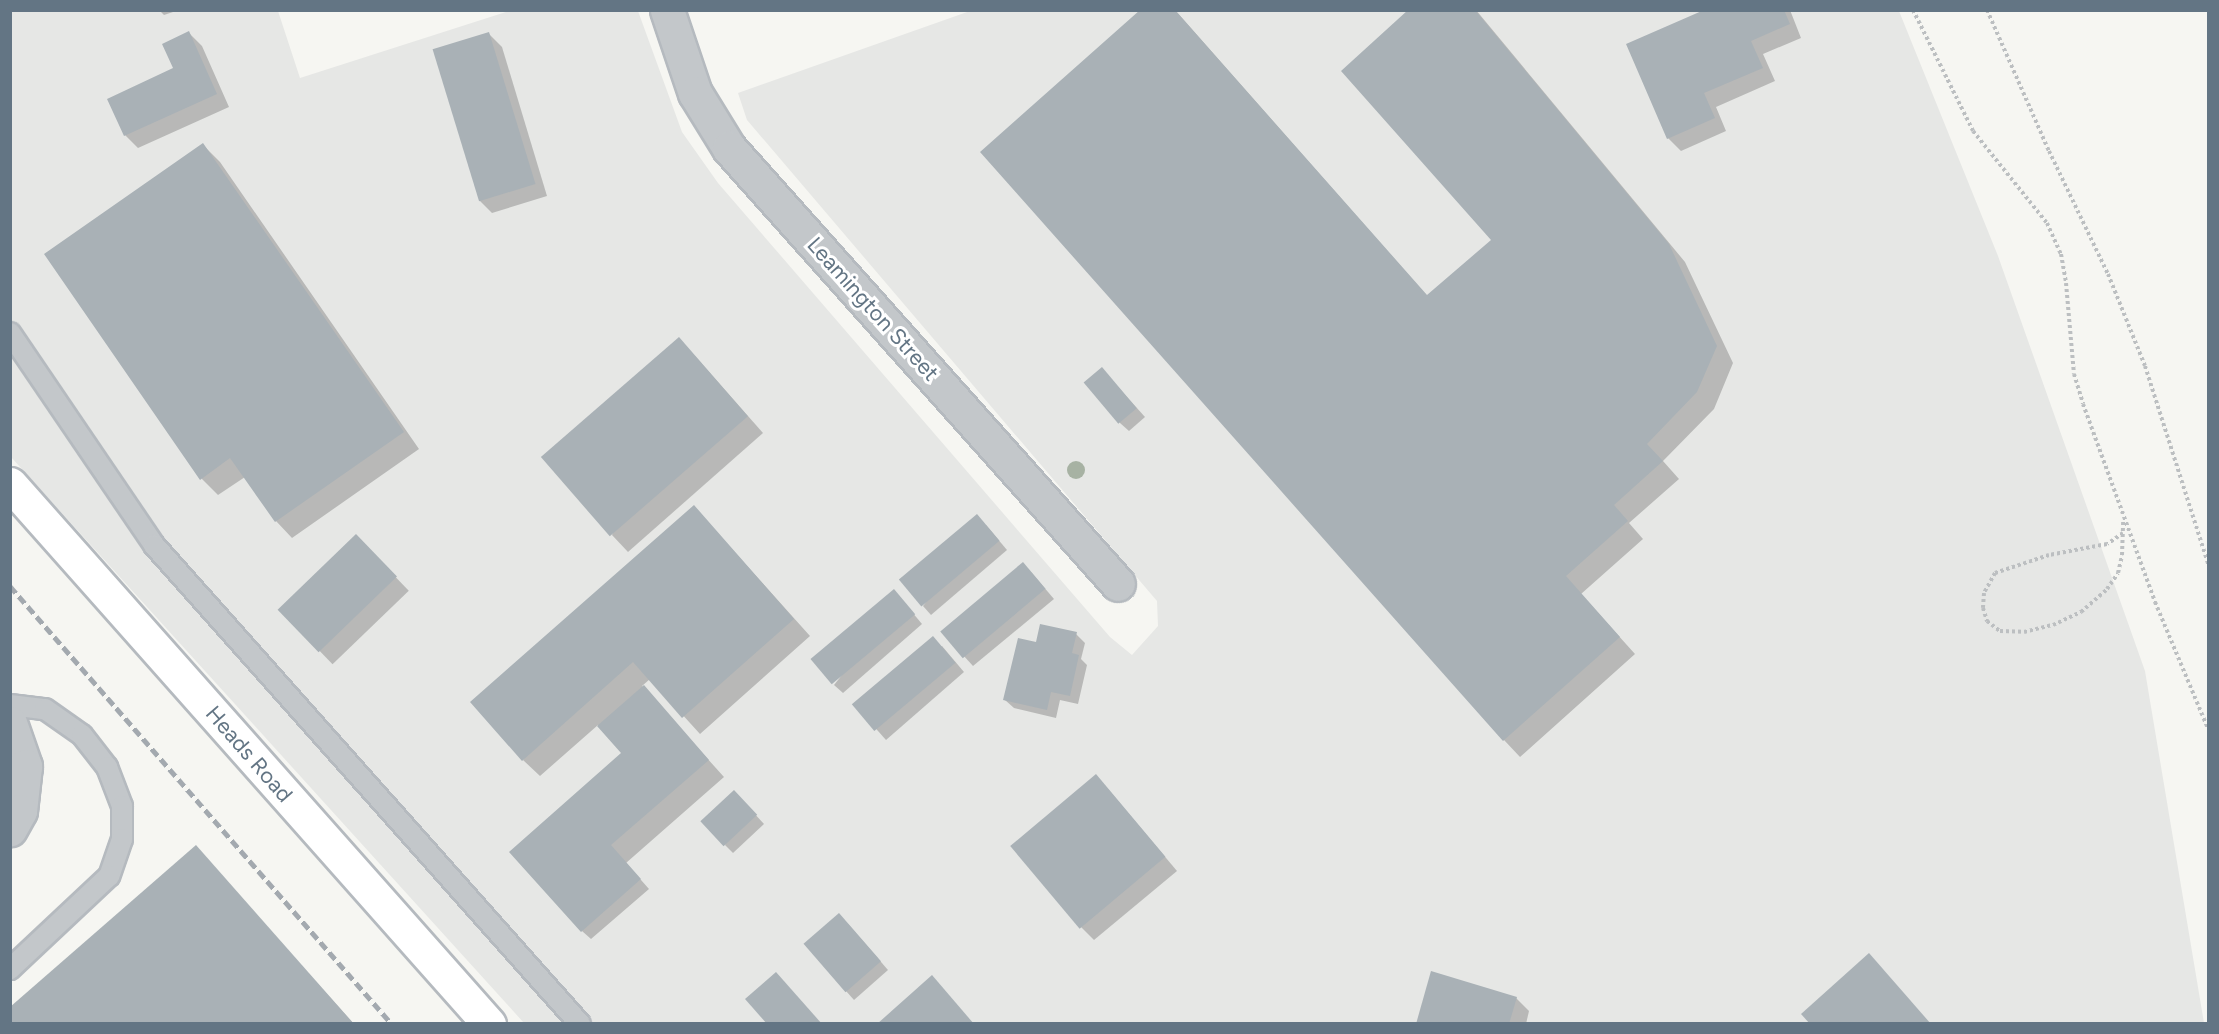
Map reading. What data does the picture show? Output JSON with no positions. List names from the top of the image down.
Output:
{
  "streets": {
    "main road": ["Heads Road"],
    "street": ["Leamington Street"]
  }
}
